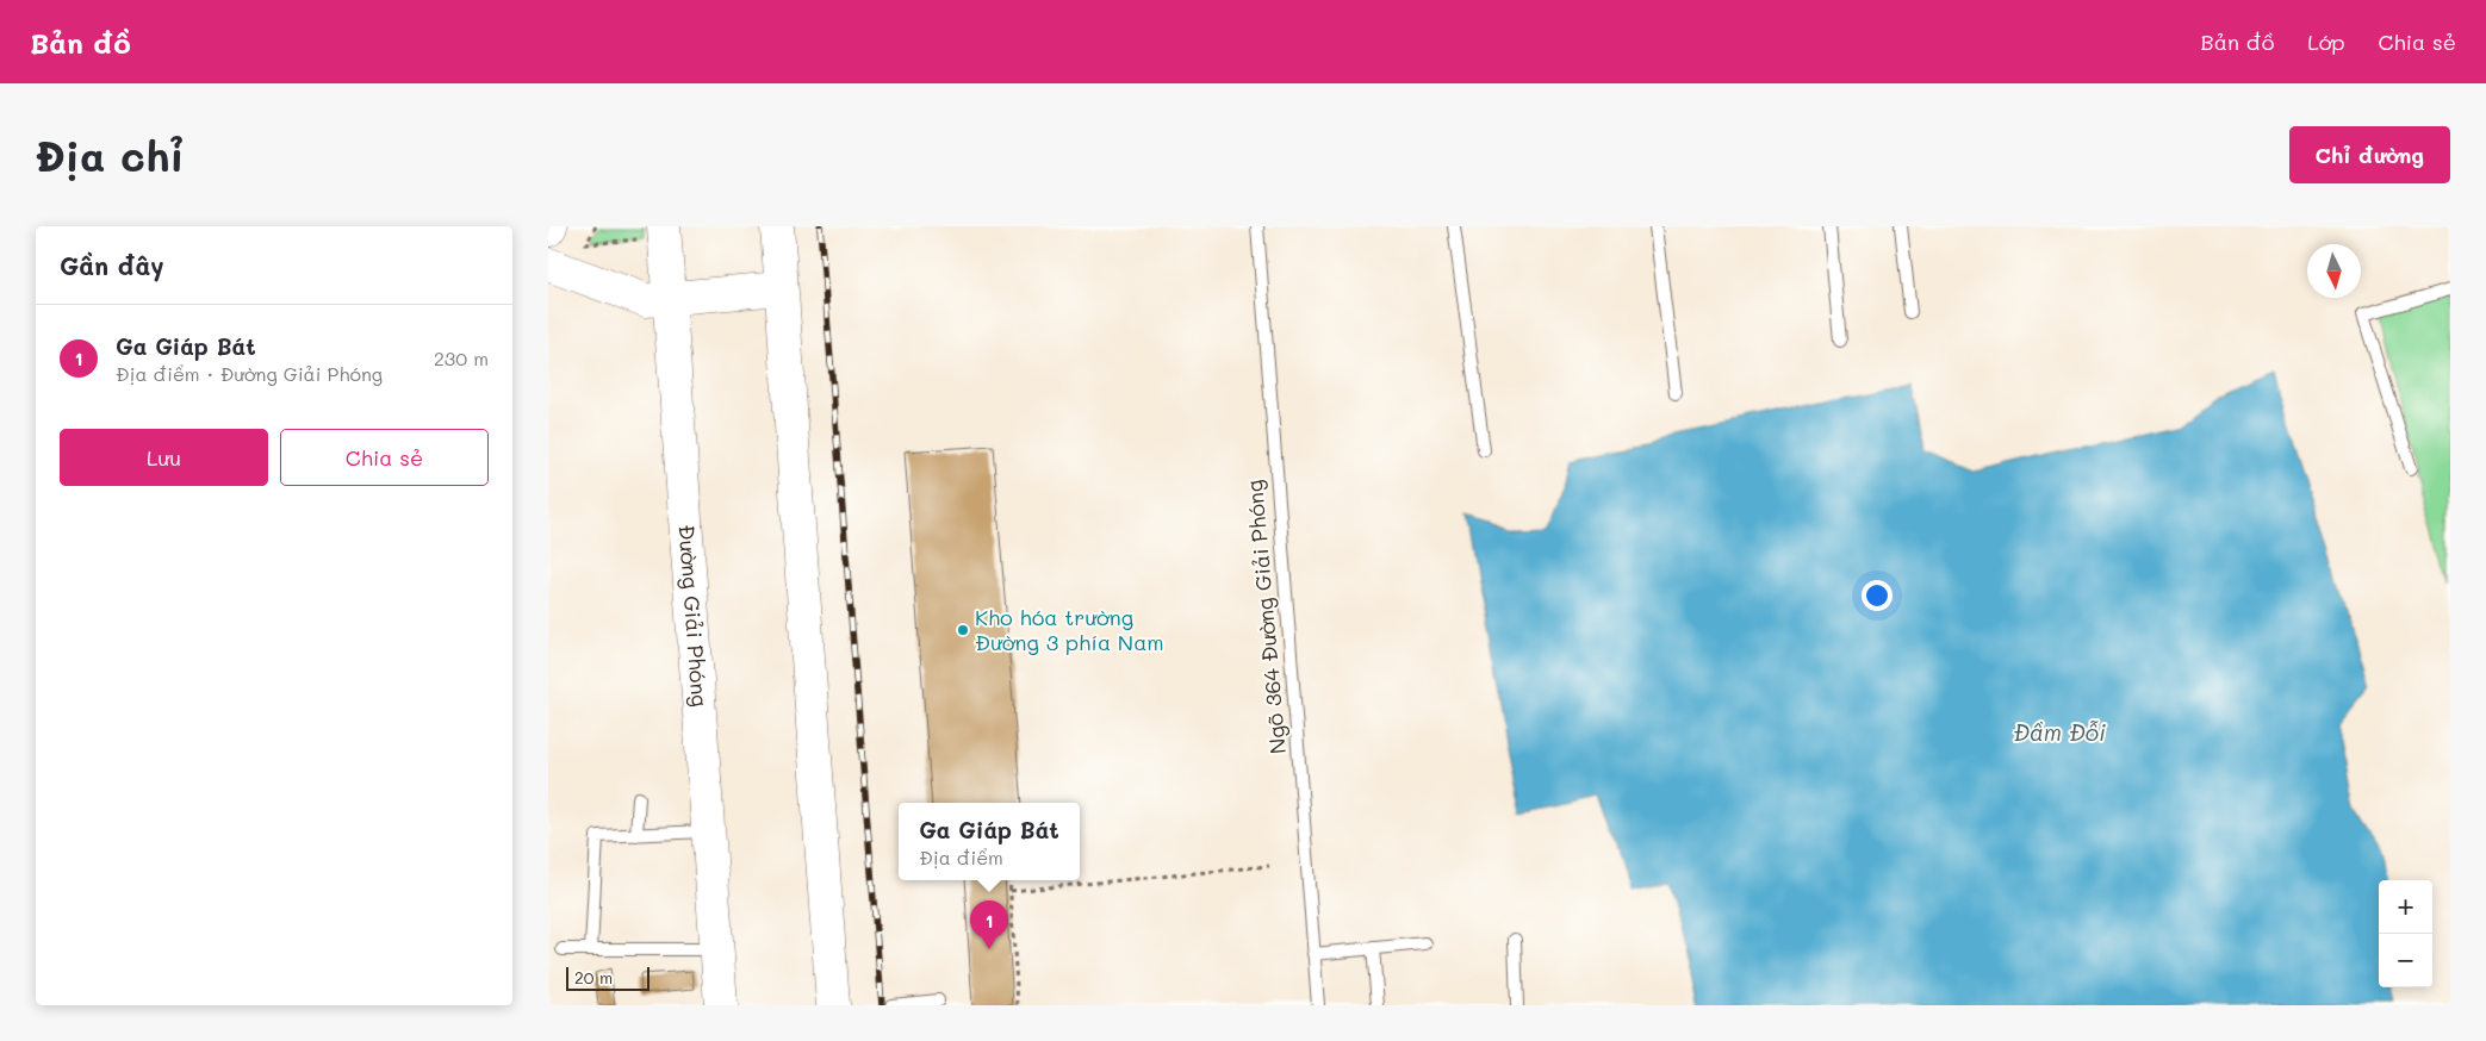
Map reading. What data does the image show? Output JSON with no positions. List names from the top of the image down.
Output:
{
  "streets": {
    "main road": ["Đường Giải Phóng"],
    "lane": ["Ngõ 364 Đường Giải Phóng"]
  },
  "water": ["Đầm Đỗi"],
  "places": ["Kho hóa trường Đường 3 phía Nam"],
  "scale_bar": "20 m",
  "north": "bottom",
  "page": {
    "header": "Bản đồ",
    "nav": ["Bản đồ", "Lớp", "Chia sẻ"],
    "buttons": [
      "Chỉ đường",
      ["Lưu", "Chia sẻ"]
    ],
    "title": "Địa chỉ",
    "heading": "Gần đây",
    "list": [
      {
        "mark": "1",
        "name": "Ga Giáp Bát",
        "note": "Địa điểm · Đường Giải Phóng",
        "value": "230 m"
      }
    ],
    "popup": ["Ga Giáp Bát", "Địa điểm"],
    "map_buttons": ["+", "−"],
    "pins": "1",
    "scale": "20 m"
  }
}
